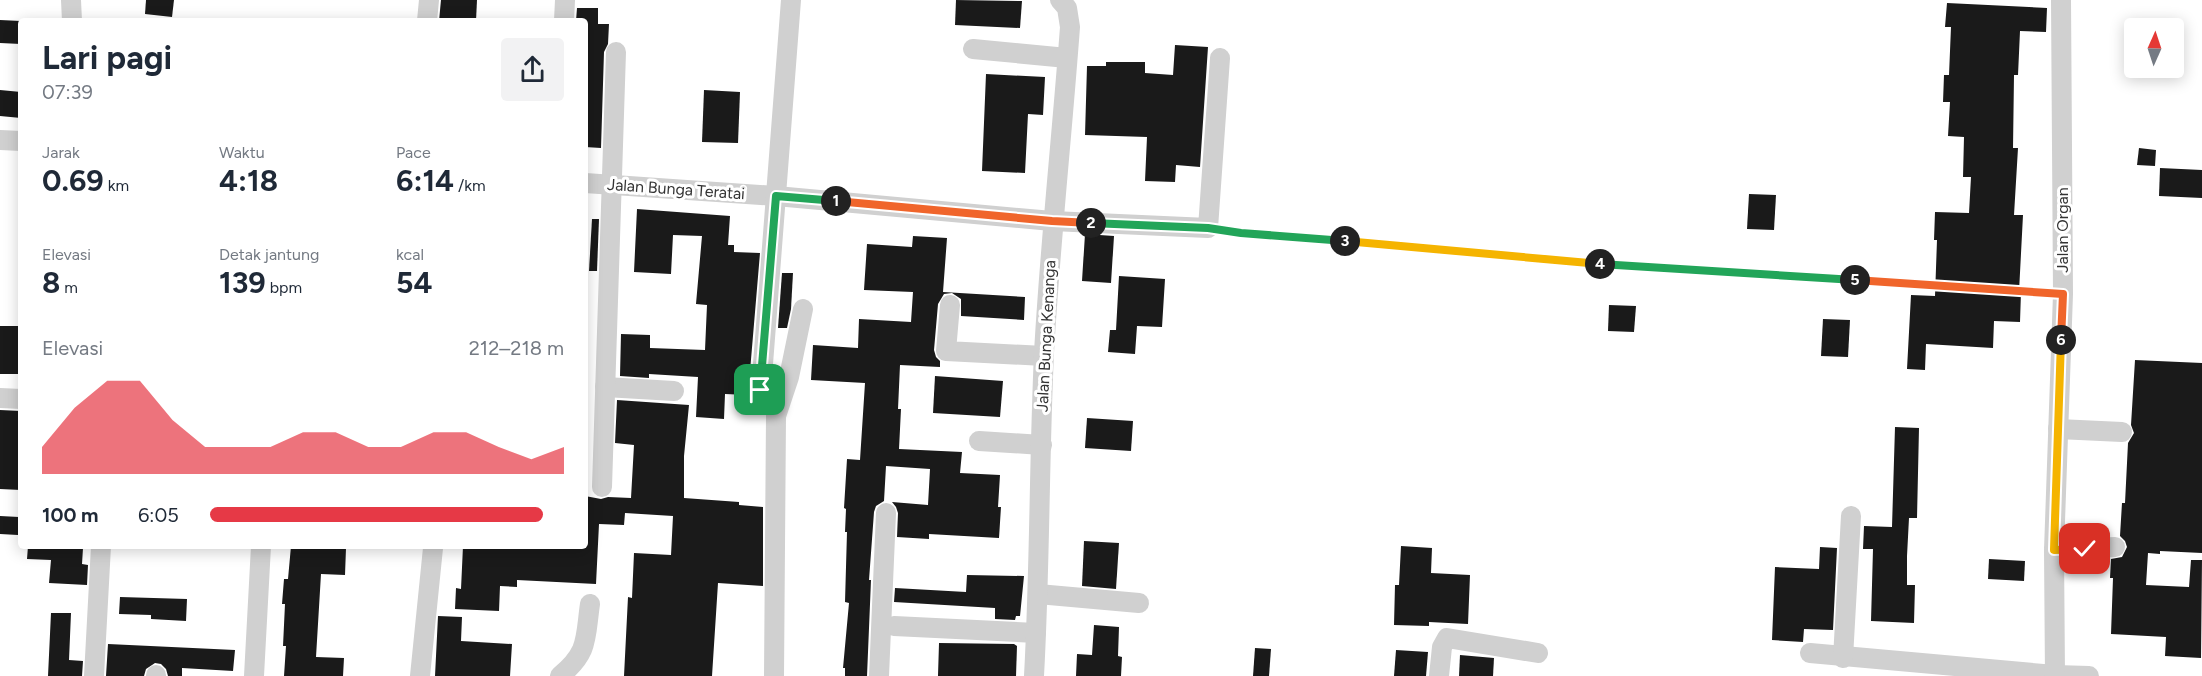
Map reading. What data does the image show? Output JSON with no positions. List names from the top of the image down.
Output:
{
  "streets": {
    "street": ["Jalan Bunga Teratai", "Jalan Organ", "Jalan Bunga Kenanga"]
  },
  "crossings": [
    ["Jalan Bunga Teratai", "Jalan Bunga Kenanga"]
  ],
  "north": "top",
  "page": {
    "heading": ["Lari pagi", "07:39"],
    "stats": [
      ["Jarak", "0.69 km"],
      ["Waktu", "4:18"],
      ["Pace", "6:14 /km"],
      ["Elevasi", "8 m"],
      ["Detak jantung", "139 bpm"],
      ["kcal", "54"]
    ],
    "pins": [
      "1",
      "2",
      "3",
      "4",
      "5",
      "6"
    ],
    "chart": ["Elevasi", "212–218 m"],
    "list": [
      {
        "name": "100 m",
        "note": "6:05"
      }
    ]
  }
}
